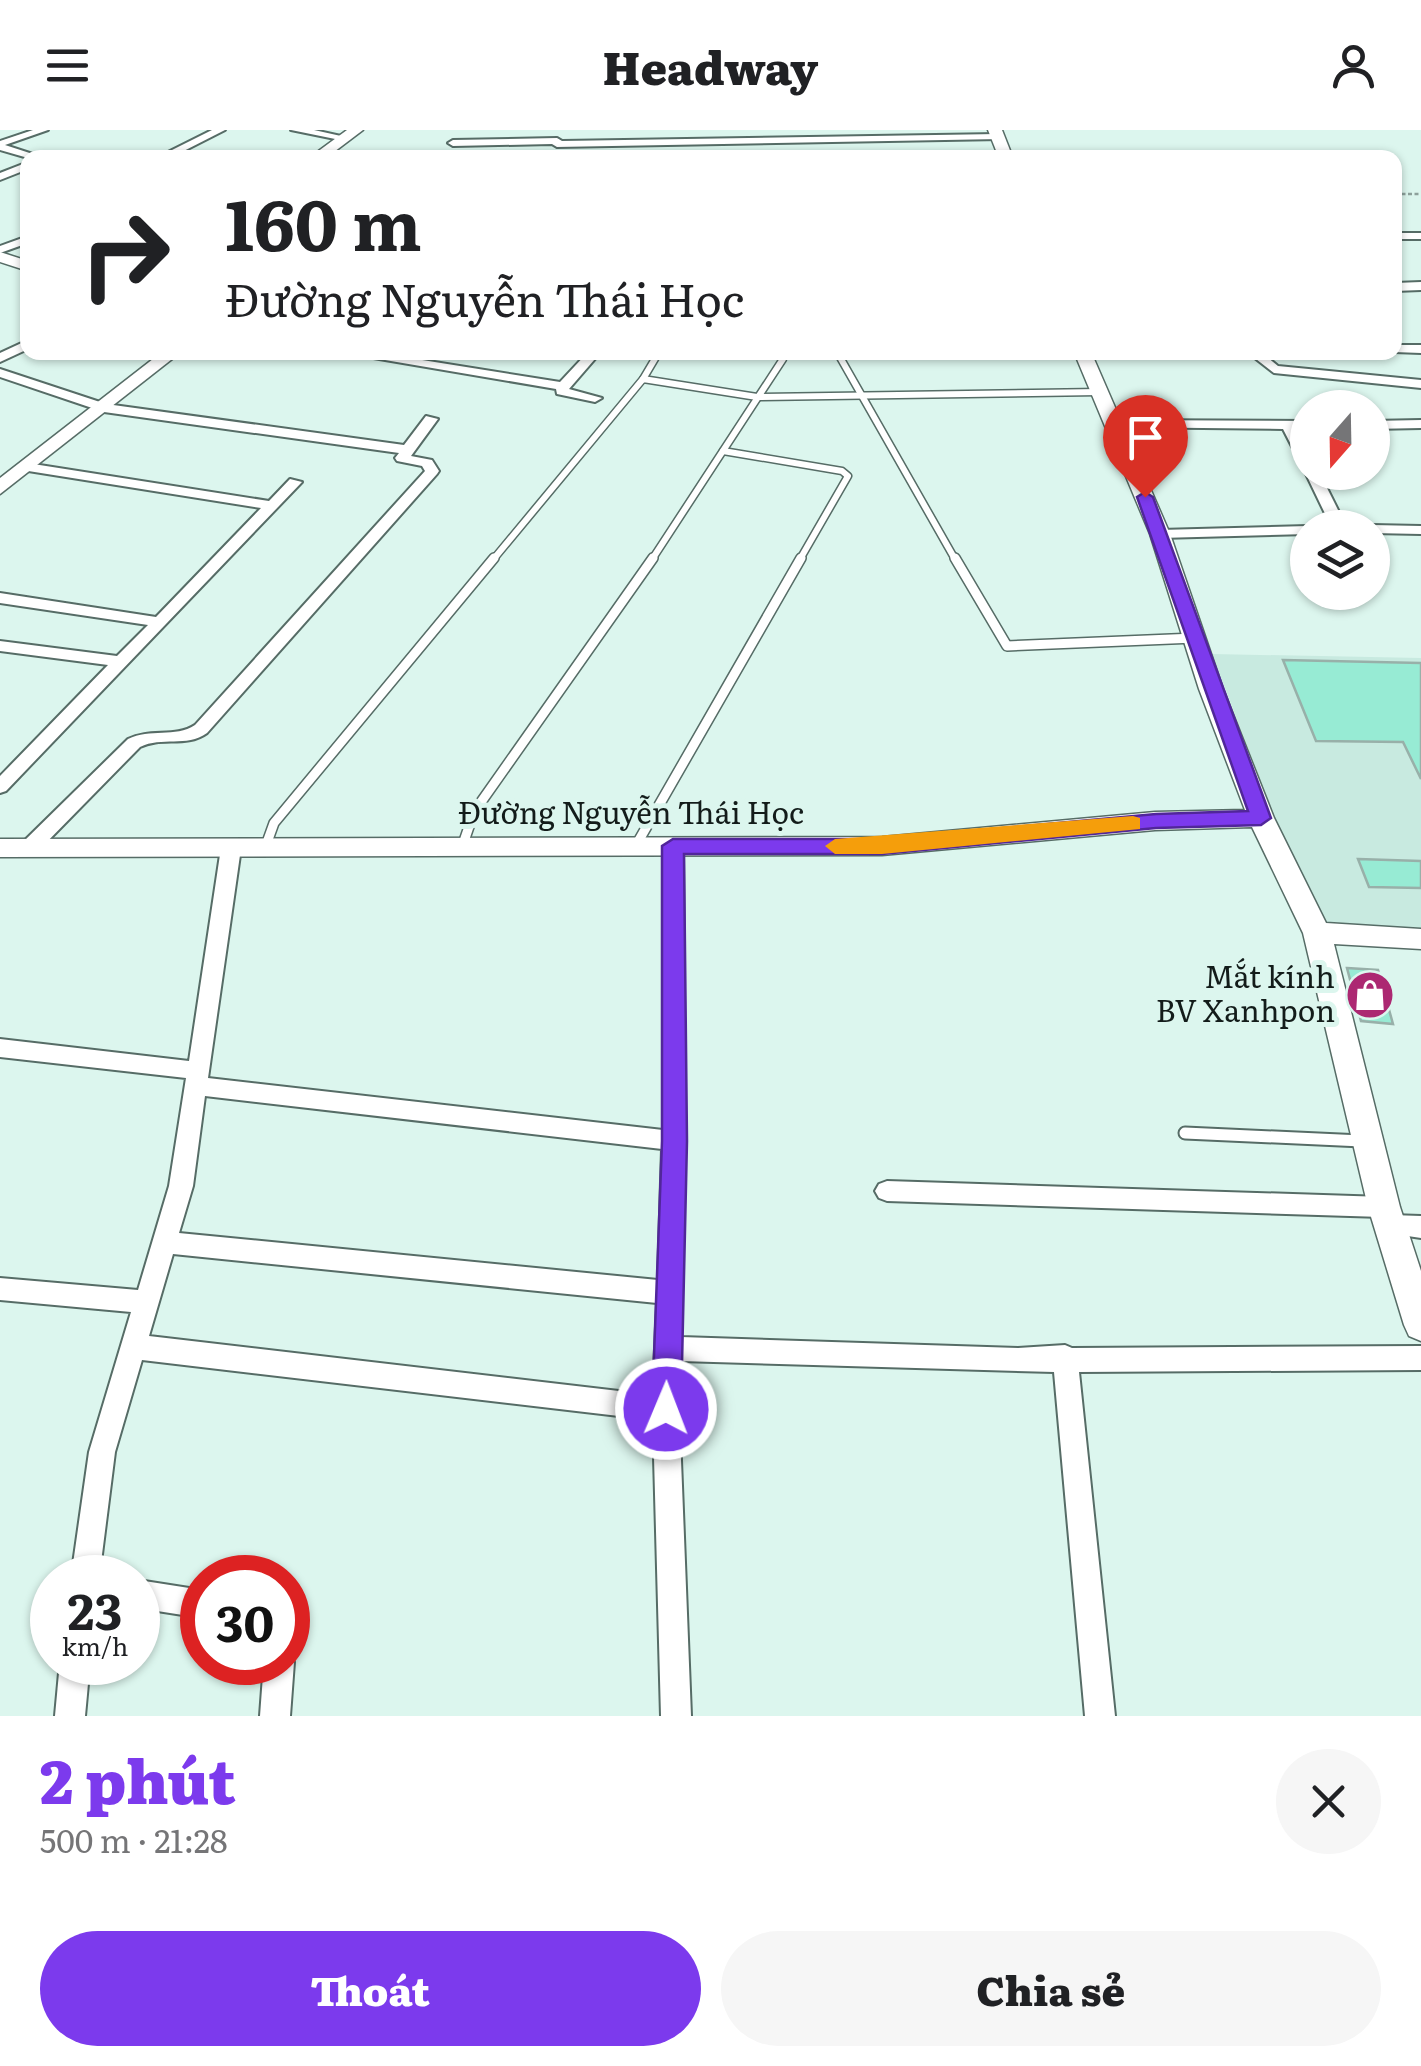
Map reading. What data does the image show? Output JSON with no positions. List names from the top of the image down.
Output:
{
  "streets": {
    "street": ["Đường Nguyễn Thái Học"]
  },
  "places": {
    "shop": ["Mắt kính BV Xanhpon"]
  },
  "north": "bottom",
  "page": {
    "header": "Headway",
    "turn": ["160 m", "Đường Nguyễn Thái Học"],
    "speed": "23 km/h",
    "limit": "30",
    "heading": ["2 phút", "500 m · 21:28"],
    "buttons": ["Thoát", "Chia sẻ"]
  }
}
